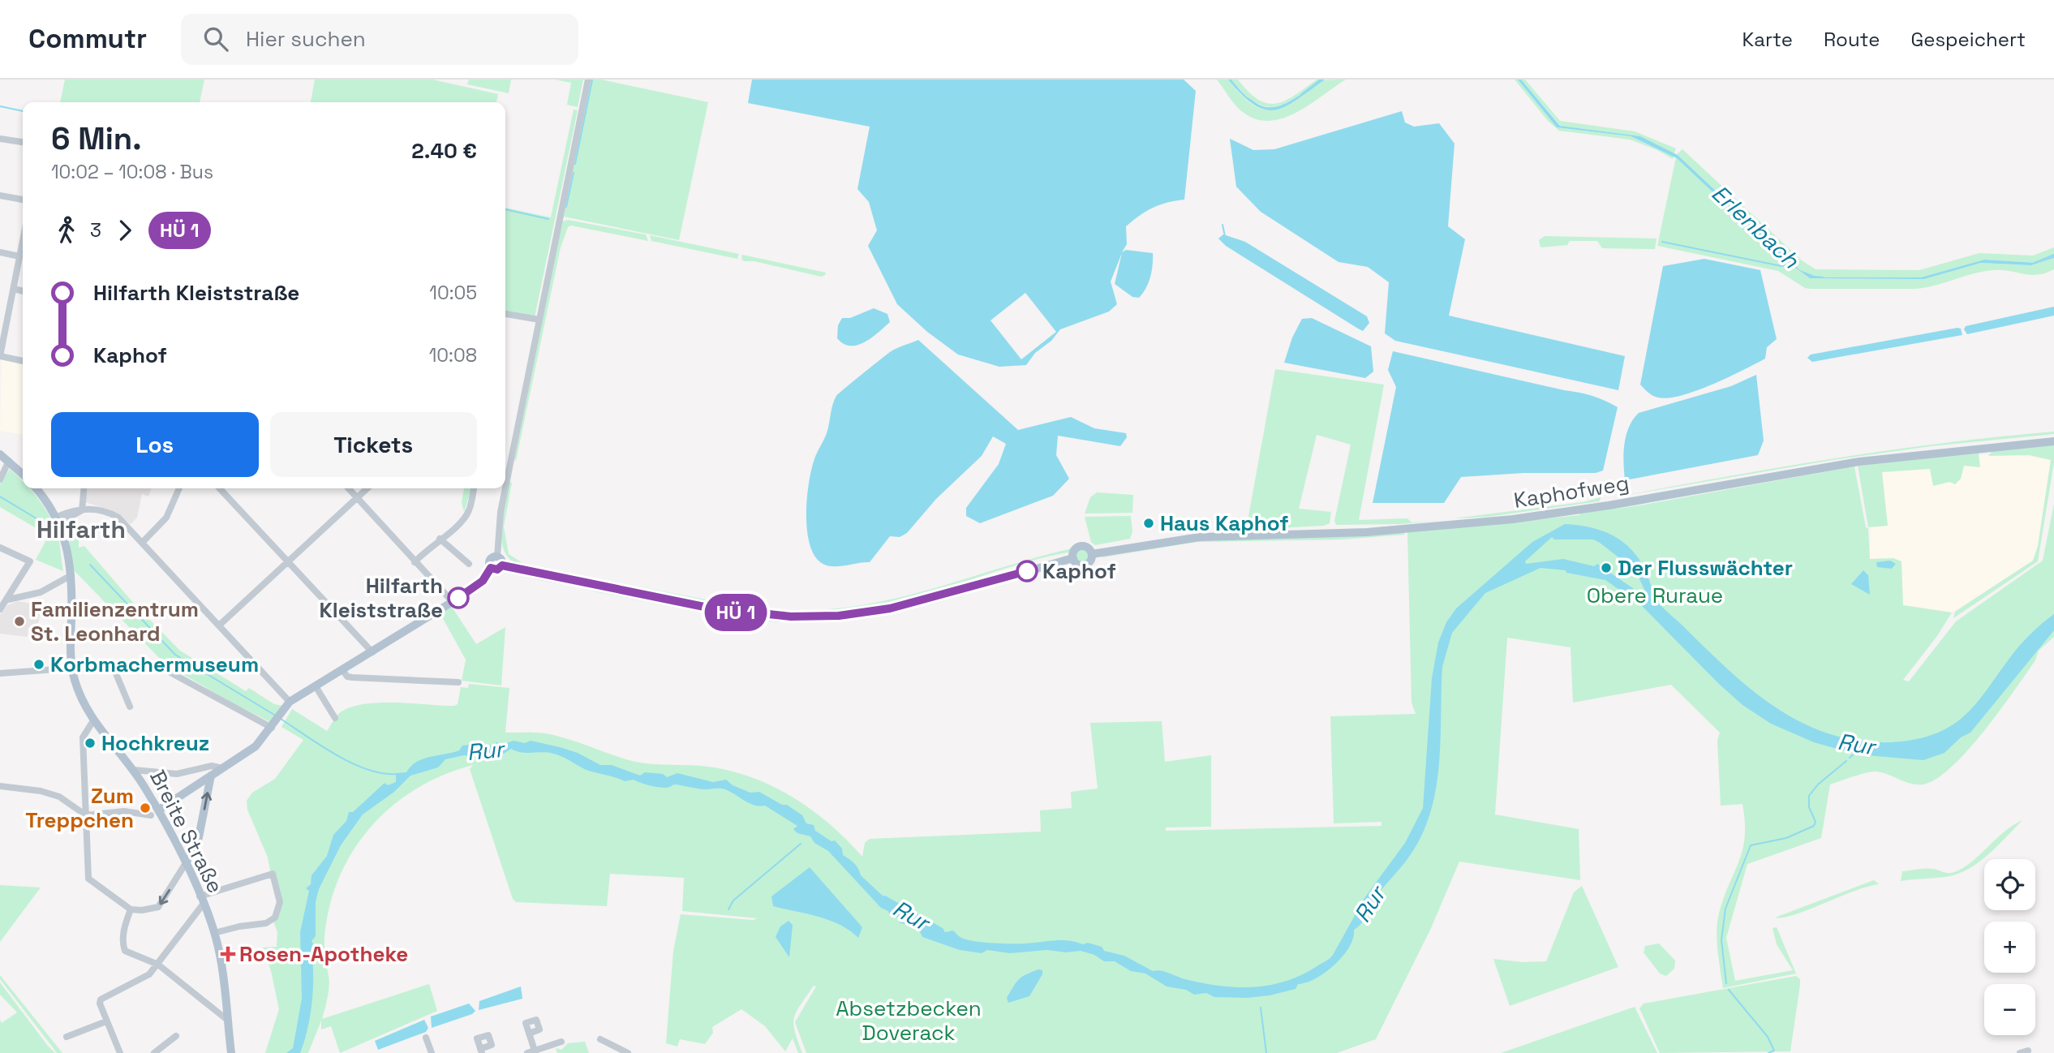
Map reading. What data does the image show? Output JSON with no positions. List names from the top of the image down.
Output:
{
  "streets": {
    "main road": ["Kaphofweg", "Breite Straße"]
  },
  "districts": ["Hilfarth"],
  "water": ["Erlenbach", "Rur"],
  "parks": ["Obere Ruraue", "Absetzbecken Doverack"],
  "places": {
    "other": [
      "Haus Kaphof",
      "Der Flusswächter",
      "Kaphof",
      "Hilfarth Kleiststraße",
      "Familienzentrum St. Leonhard",
      "Korbmachermuseum",
      "Hochkreuz",
      "Zum Treppchen"
    ],
    "health": ["Rosen-Apotheke"]
  },
  "page": {
    "header": "Commutr",
    "search": "Hier suchen",
    "nav": ["Karte", "Route", "Gespeichert"],
    "on_map": "HÜ 1",
    "heading": ["6 Min.", "10:02 – 10:08 · Bus", "2.40 €"],
    "legs": ["3", "HÜ 1"],
    "list": [
      {
        "name": "Hilfarth Kleiststraße",
        "value": "10:05"
      },
      {
        "name": "Kaphof",
        "value": "10:08"
      }
    ],
    "buttons": ["Los", "Tickets"],
    "map_buttons": ["+", "−"]
  }
}
